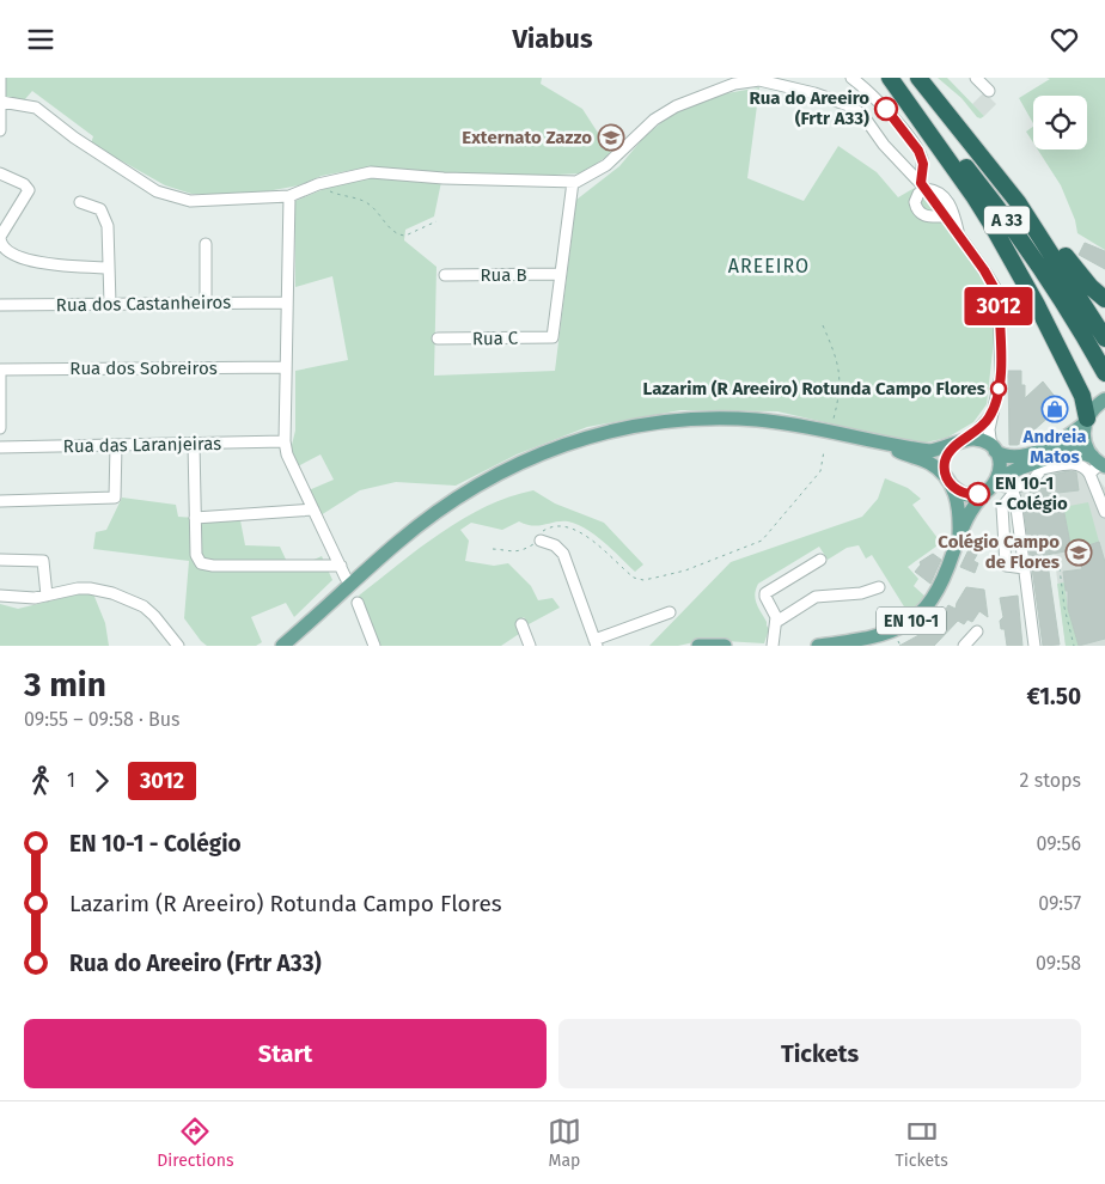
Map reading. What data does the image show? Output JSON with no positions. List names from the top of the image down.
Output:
{
  "streets": {
    "highway": ["A 33"],
    "main road": ["EN 10-1"],
    "street": [
      "Rua B",
      "Rua dos Castanheiros",
      "Rua C",
      "Rua dos Sobreiros",
      "Rua das Laranjeiras"
    ]
  },
  "crossings": [
    ["Rua B", "Rua C"]
  ],
  "districts": ["AREEIRO"],
  "places": {
    "other": ["Rua do Areeiro (Frtr A33)", "Lazarim (R Areeiro) Rotunda Campo Flores", "EN 10-1 - Colégio"],
    "school or university": ["Externato Zazzo", "Colégio Campo de Flores"],
    "shop": ["Andreia Matos"]
  },
  "lines": ["bus line 3012"],
  "page": {
    "header": "Viabus",
    "on_map": "3012",
    "heading": ["3 min", "09:55 – 09:58 · Bus", "€1.50"],
    "legs": ["1", "3012", "2 stops"],
    "list": [
      {
        "name": "EN 10-1 - Colégio",
        "value": "09:56"
      },
      {
        "name": "Lazarim (R Areeiro) Rotunda Campo Flores",
        "value": "09:57"
      },
      {
        "name": "Rua do Areeiro (Frtr A33)",
        "value": "09:58"
      }
    ],
    "buttons": ["Start", "Tickets"],
    "tabs": ["Directions", "Map", "Tickets"]
  }
}
